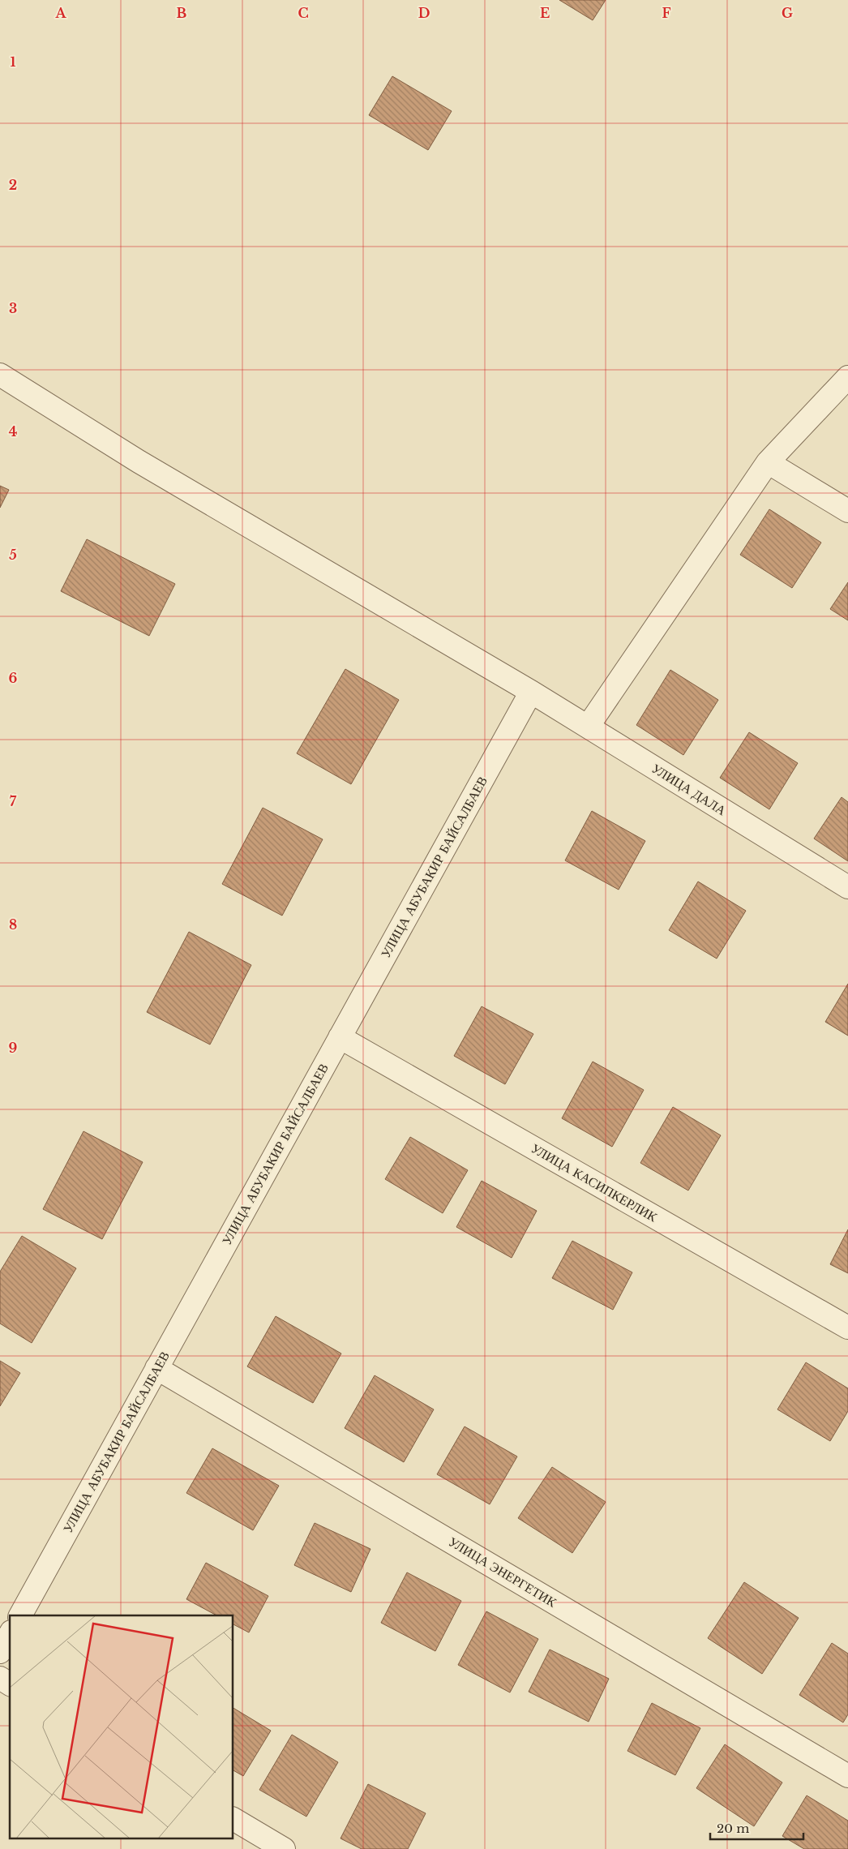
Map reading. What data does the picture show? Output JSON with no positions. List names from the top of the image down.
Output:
{
  "streets": {
    "street": [
      "УЛИЦА ДАЛА",
      "УЛИЦА АБУБАКИР БАЙСАЛБАЕВ",
      "УЛИЦА КАСИПКЕРЛИК",
      "УЛИЦА ЭНЕРГЕТИК"
    ]
  },
  "crossings": [
    ["УЛИЦА ДАЛА", "УЛИЦА АБУБАКИР БАЙСАЛБАЕВ"],
    ["УЛИЦА АБУБАКИР БАЙСАЛБАЕВ", "УЛИЦА КАСИПКЕРЛИК"],
    ["УЛИЦА АБУБАКИР БАЙСАЛБАЕВ", "УЛИЦА ЭНЕРГЕТИК"]
  ],
  "scale_bar": "20 m",
  "grid": {
    "columns": [
      "A",
      "B",
      "C",
      "D",
      "E",
      "F",
      "G"
    ],
    "rows": [
      "1",
      "2",
      "3",
      "4",
      "5",
      "6",
      "7",
      "8",
      "9"
    ]
  }
}
